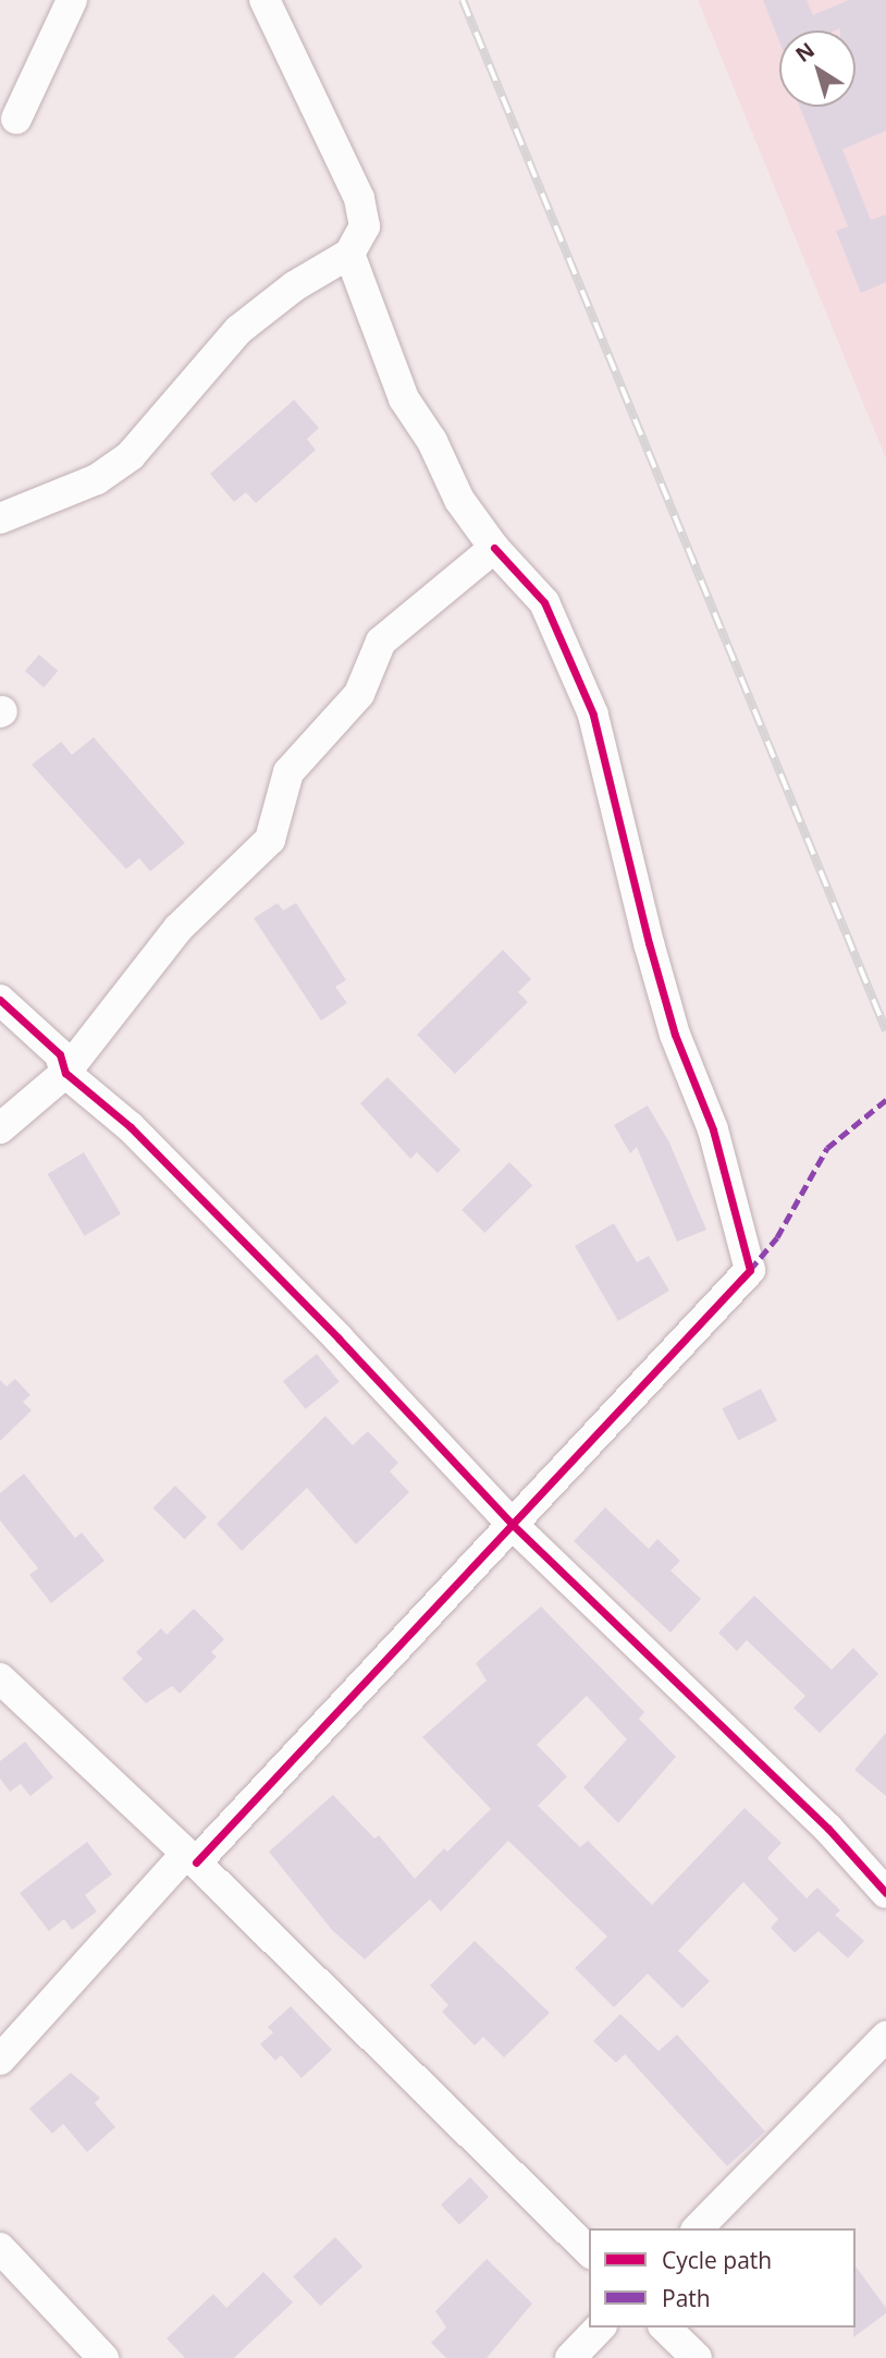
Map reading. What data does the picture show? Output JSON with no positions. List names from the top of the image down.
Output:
{
  "legend": ["Cycle path", "Path"],
  "north": "top left"
}
